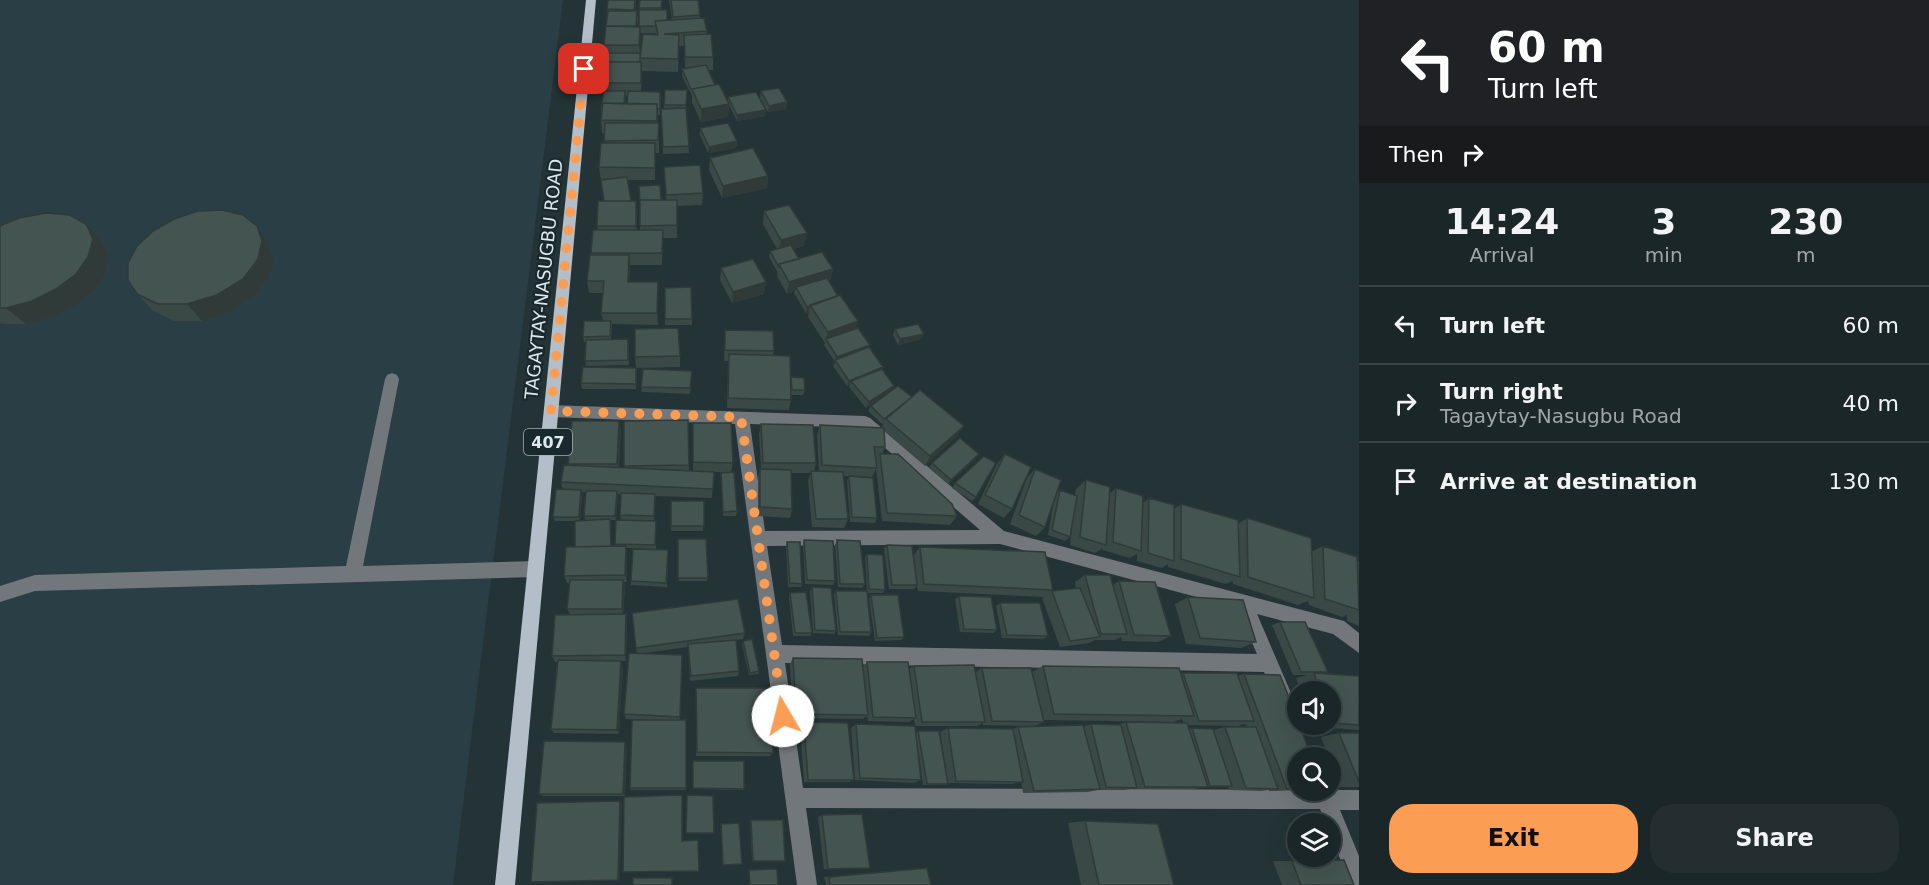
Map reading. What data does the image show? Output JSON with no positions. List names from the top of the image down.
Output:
{
  "streets": {
    "main road": ["TAGAYTAY-NASUGBU ROAD", "407"]
  },
  "page": {
    "turn": ["60 m", "Turn left"],
    "then": "Then",
    "eta": [
      "14:24",
      "Arrival",
      "3",
      "min",
      "230",
      "m"
    ],
    "list": [
      {
        "name": "Turn left",
        "value": "60 m"
      },
      {
        "name": "Turn right",
        "note": "Tagaytay-Nasugbu Road",
        "value": "40 m"
      },
      {
        "name": "Arrive at destination",
        "value": "130 m"
      }
    ],
    "buttons": ["Exit", "Share"]
  }
}
